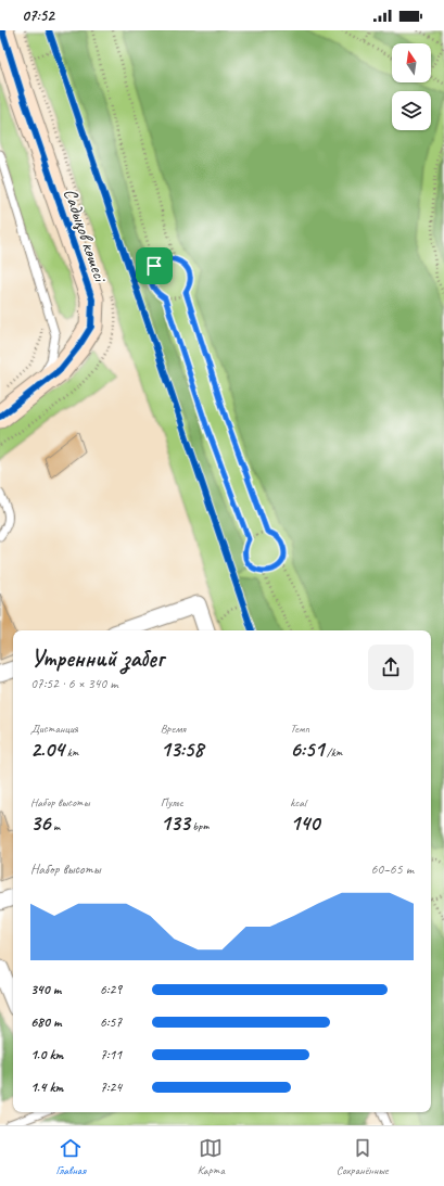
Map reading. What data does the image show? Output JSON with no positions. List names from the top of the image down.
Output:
{
  "streets": {
    "street": ["Садықов көшесі"]
  },
  "north": "top",
  "page": {
    "status": "07:52",
    "heading": ["Утренний забег", "07:52 · 6 × 340 m"],
    "stats": [
      ["Дистанция", "2.04 km"],
      ["Время", "13:58"],
      ["Темп", "6:51 /km"],
      ["Набор высоты", "36 m"],
      ["Пульс", "133 bpm"],
      ["kcal", "140"]
    ],
    "chart": ["Набор высоты", "60–65 m"],
    "list": [
      {
        "name": "340 m",
        "note": "6:29"
      },
      {
        "name": "680 m",
        "note": "6:57"
      },
      {
        "name": "1.0 km",
        "note": "7:11"
      },
      {
        "name": "1.4 km",
        "note": "7:24"
      }
    ],
    "tabs": ["Главная", "Карта", "Сохранённые"]
  }
}
